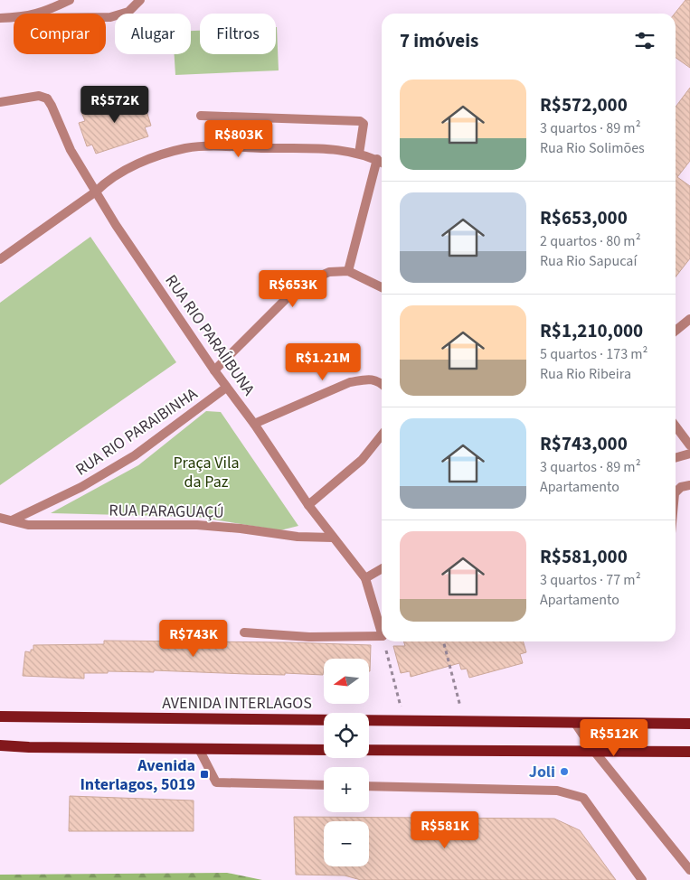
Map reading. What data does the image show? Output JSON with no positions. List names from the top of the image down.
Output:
{
  "streets": {
    "main road": ["AVENIDA INTERLAGOS"],
    "street": ["RUA RIO PARAÍIBUNA", "RUA RIO PARAIBINHA", "RUA PARAGUAÇÚ"]
  },
  "crossings": [
    ["RUA RIO PARAÍIBUNA", "RUA RIO PARAIBINHA"],
    ["RUA RIO PARAÍIBUNA", "RUA PARAGUAÇÚ"],
    ["RUA RIO PARAIBINHA", "RUA PARAGUAÇÚ"]
  ],
  "parks": ["Praça Vila da Paz"],
  "places": {
    "other": ["Joli"],
    "transit": ["Avenida Interlagos, 5019"]
  },
  "north": "left",
  "page": {
    "chip": ["Comprar", "Alugar", "Filtros"],
    "heading": "7 imóveis",
    "list": [
      {
        "name": "R$572,000",
        "note": "3 quartos · 89 m² · Rua Rio Solimões"
      },
      {
        "name": "R$653,000",
        "note": "2 quartos · 80 m² · Rua Rio Sapucaí"
      },
      {
        "name": "R$1,210,000",
        "note": "5 quartos · 173 m² · Rua Rio Ribeira"
      },
      {
        "name": "R$743,000",
        "note": "3 quartos · 89 m² · Apartamento"
      },
      {
        "name": "R$581,000",
        "note": "3 quartos · 77 m² · Apartamento"
      }
    ],
    "price": [
      "R$572K",
      "R$803K",
      "R$653K",
      "R$1.21M",
      "R$743K",
      "R$512K",
      "R$581K"
    ],
    "map_buttons": ["+", "−"]
  }
}
